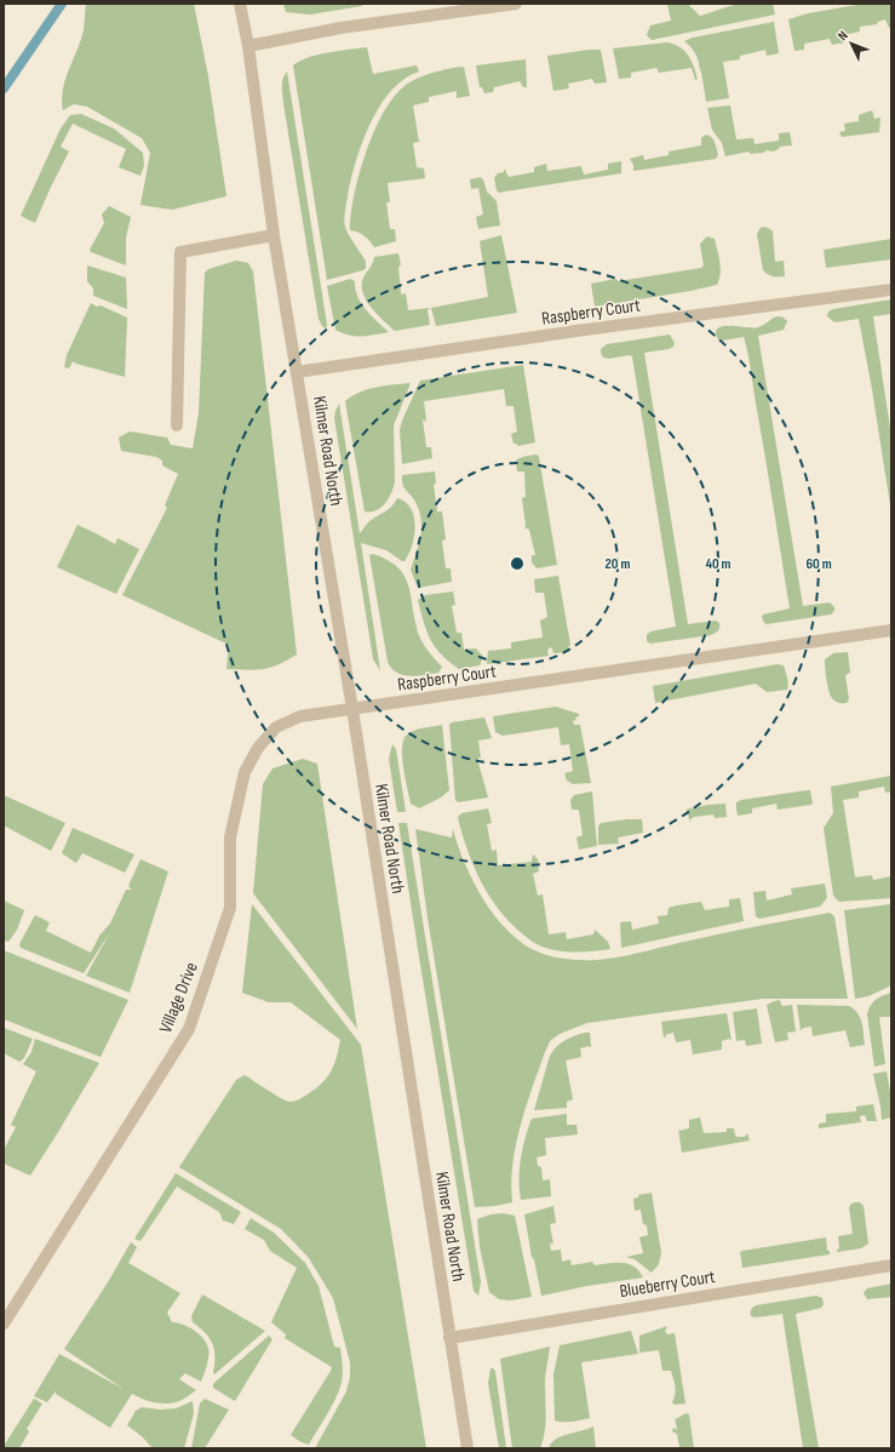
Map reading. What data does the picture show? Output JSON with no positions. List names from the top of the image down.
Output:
{
  "streets": {
    "street": [
      "Raspberry Court",
      "Kilmer Road North",
      "Village Drive",
      "Blueberry Court"
    ]
  },
  "crossings": [
    ["Raspberry Court", "Kilmer Road North"],
    ["Raspberry Court", "Village Drive"],
    ["Kilmer Road North", "Village Drive"],
    ["Kilmer Road North", "Blueberry Court"]
  ],
  "north": "top left",
  "rings": ["20 m", "40 m", "60 m"]
}
